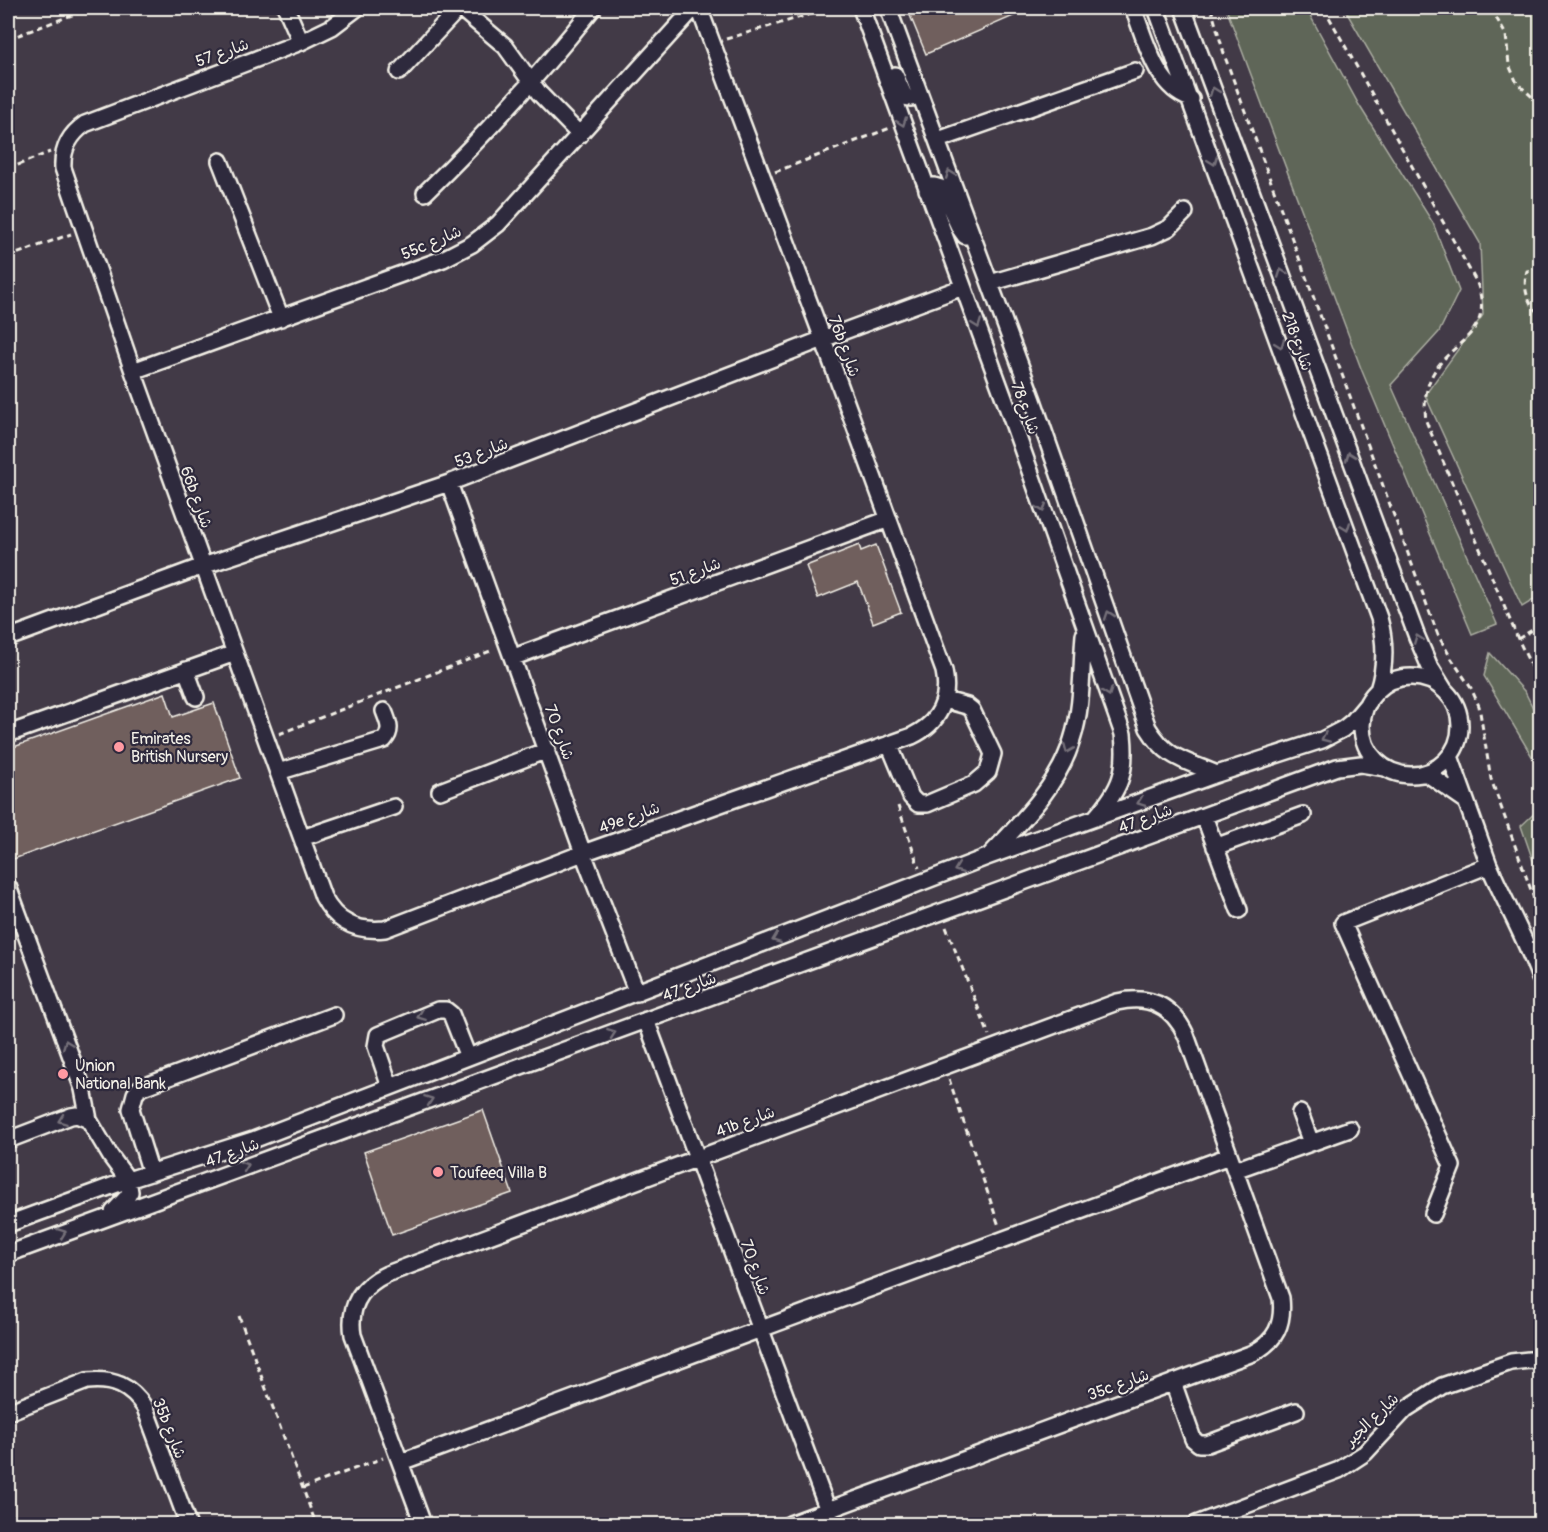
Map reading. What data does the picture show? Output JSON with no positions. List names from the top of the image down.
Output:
{
  "streets": {
    "street": [
      "شارع 57",
      "55c شارع",
      "شارع 218",
      "76b شارع",
      "شارع 78",
      "شارع 53",
      "66b شارع",
      "شارع 51",
      "شارع 70",
      "49e شارع",
      "شارع 47",
      "41b شارع",
      "35c شارع",
      "شارع الجير",
      "35b شارع"
    ]
  },
  "crossings": [
    ["شارع 57", "66b شارع"],
    ["55c شارع", "66b شارع"],
    ["شارع 218", "شارع 47"],
    ["76b شارع", "شارع 53"],
    ["76b شارع", "شارع 51"],
    ["76b شارع", "49e شارع"],
    ["شارع 78", "شارع 53"],
    ["شارع 78", "شارع 47"],
    ["شارع 53", "66b شارع"],
    ["شارع 53", "شارع 70"],
    ["66b شارع", "49e شارع"],
    ["شارع 51", "شارع 70"],
    ["شارع 70", "49e شارع"],
    ["شارع 70", "شارع 47"],
    ["شارع 70", "41b شارع"],
    ["شارع 70", "35c شارع"],
    ["41b شارع", "35c شارع"]
  ],
  "places": ["Emirates British Nursery", "Union National Bank", "Toufeeq Villa B"]
}
